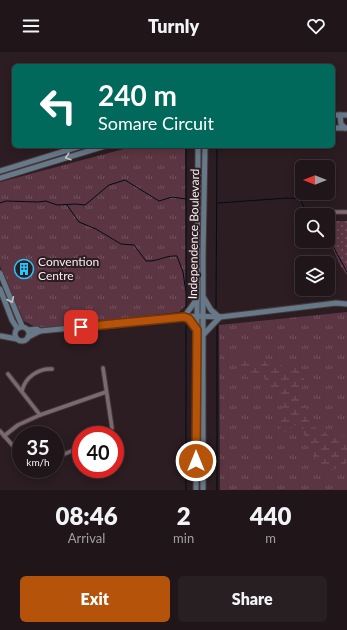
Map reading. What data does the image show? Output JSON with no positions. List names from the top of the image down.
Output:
{
  "streets": {
    "street": ["Independence Boulevard"]
  },
  "places": {
    "building": ["Convention Centre"]
  },
  "north": "left",
  "page": {
    "header": "Turnly",
    "turn": ["240 m", "Somare Circuit"],
    "speed": "35 km/h",
    "limit": "40",
    "eta": [
      "08:46",
      "Arrival",
      "2",
      "min",
      "440",
      "m"
    ],
    "buttons": ["Exit", "Share"]
  }
}
